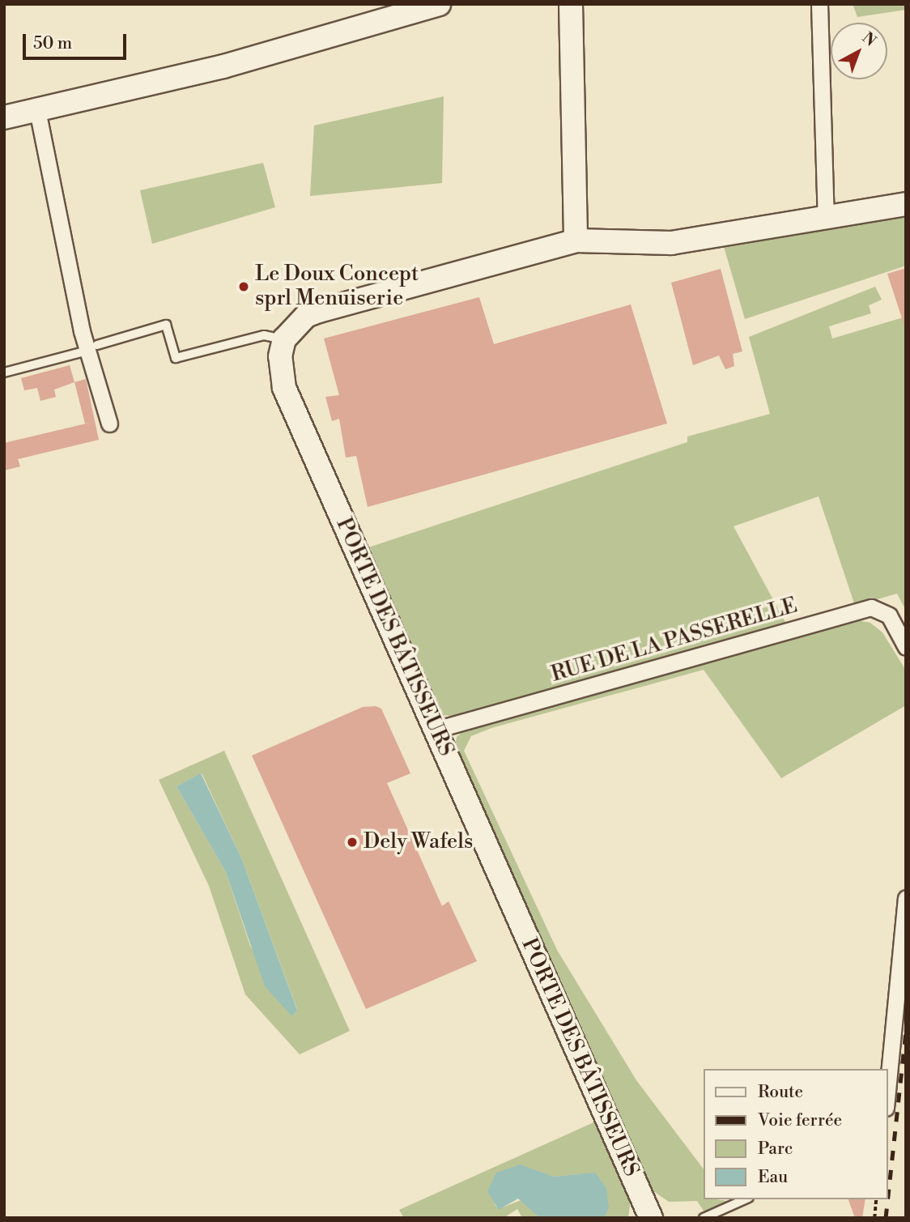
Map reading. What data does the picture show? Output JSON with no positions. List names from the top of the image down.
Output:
{
  "streets": {
    "street": ["PORTE DES BÂTISSEURS", "RUE DE LA PASSERELLE"]
  },
  "crossings": [
    ["PORTE DES BÂTISSEURS", "RUE DE LA PASSERELLE"]
  ],
  "places": ["Le Doux Concept sprl Menuiserie", "Dely Wafels"],
  "legend": [
    "Route",
    "Voie ferrée",
    "Parc",
    "Eau"
  ],
  "scale_bar": "50 m",
  "north": "top right"
}
